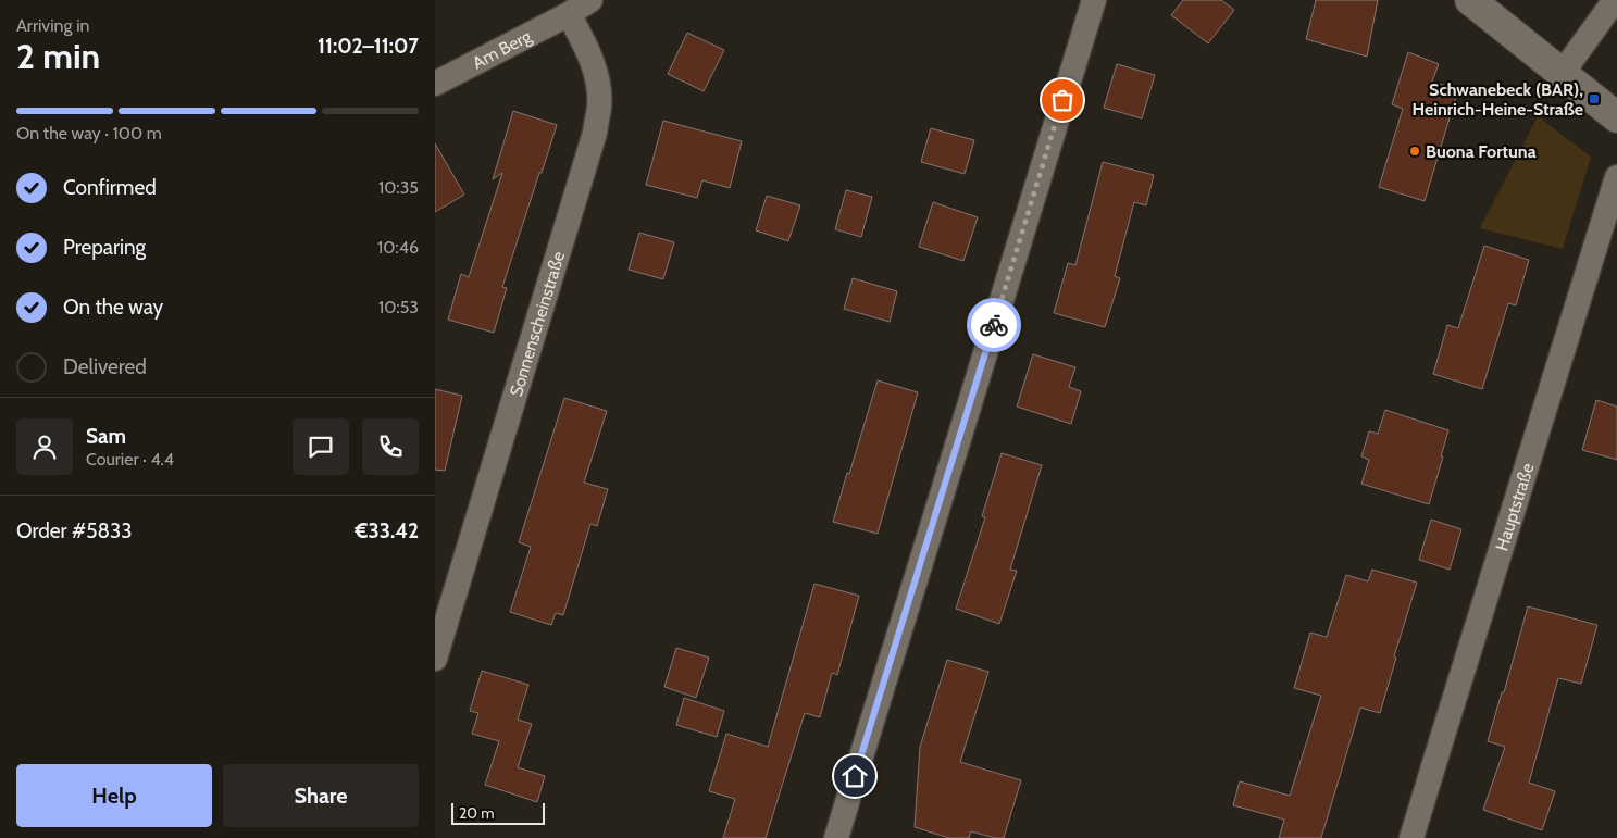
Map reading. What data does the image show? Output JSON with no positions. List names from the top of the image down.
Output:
{
  "streets": {
    "street": ["Am Berg", "Sonnenscheinstraße", "Hauptstraße"]
  },
  "crossings": [
    ["Am Berg", "Sonnenscheinstraße"]
  ],
  "places": {
    "transit": ["Schwanebeck (BAR), Heinrich-Heine-Straße"],
    "other": ["Buona Fortuna"]
  },
  "scale_bar": "20 m",
  "page": {
    "heading": ["2 min", "Arriving in", "11:02–11:07"],
    "panel": [
      "Sam",
      "Courier · 4.4",
      "Order #5833",
      "€33.42"
    ],
    "bar": "On the way · 100 m",
    "list": [
      ["Confirmed", "10:35"],
      ["Preparing", "10:46"],
      ["On the way", "10:53"],
      "Delivered"
    ],
    "buttons": ["Help", "Share"],
    "scale": "20 m"
  }
}
